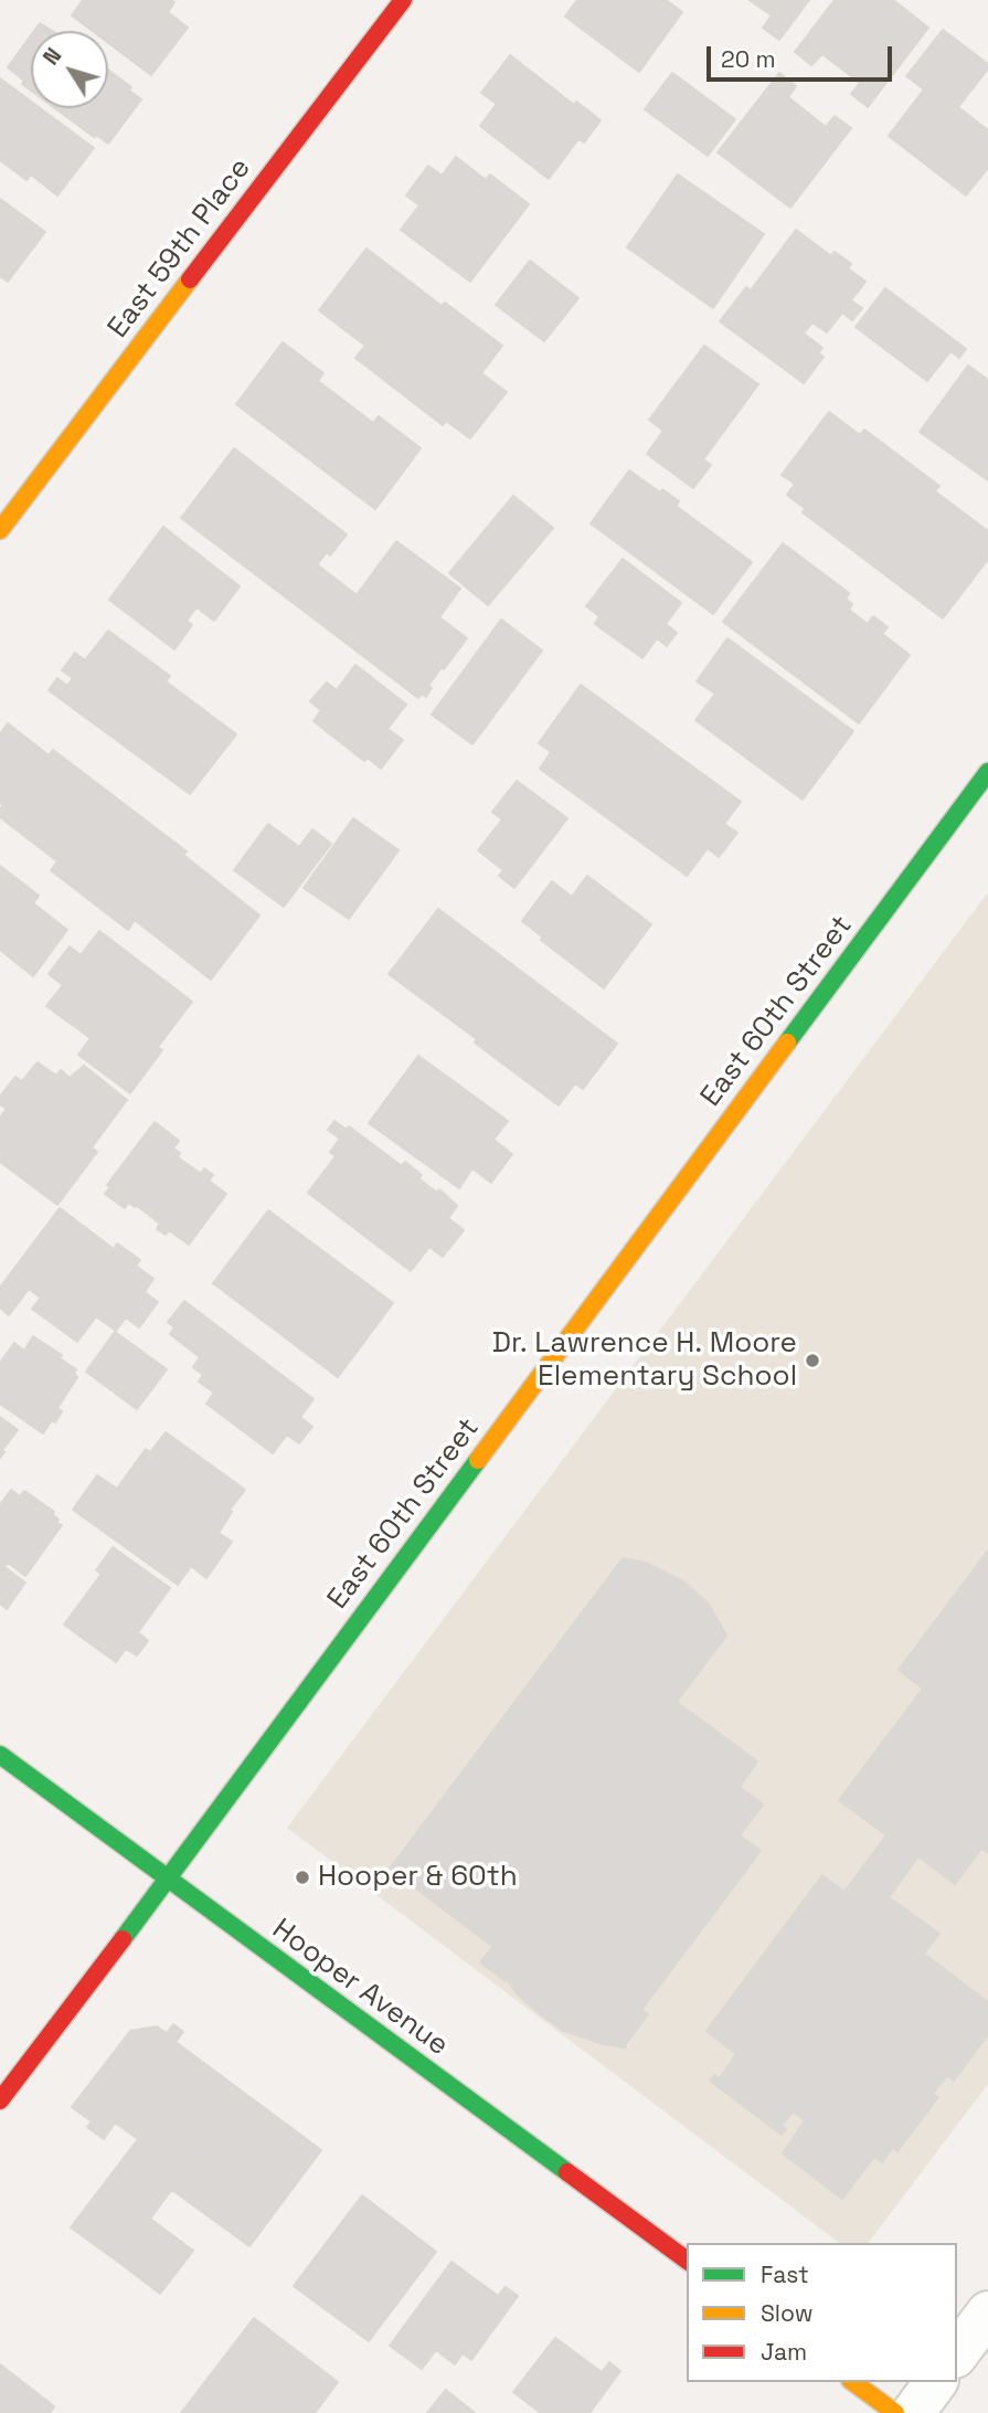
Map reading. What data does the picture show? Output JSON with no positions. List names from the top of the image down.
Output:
{
  "streets": {
    "street": ["East 59th Place", "East 60th Street", "Hooper Avenue"]
  },
  "crossings": [
    ["East 60th Street", "Hooper Avenue"]
  ],
  "places": ["Dr. Lawrence H. Moore Elementary School", "Hooper & 60th"],
  "legend": ["Fast", "Slow", "Jam"],
  "scale_bar": "20 m",
  "north": "top left"
}
